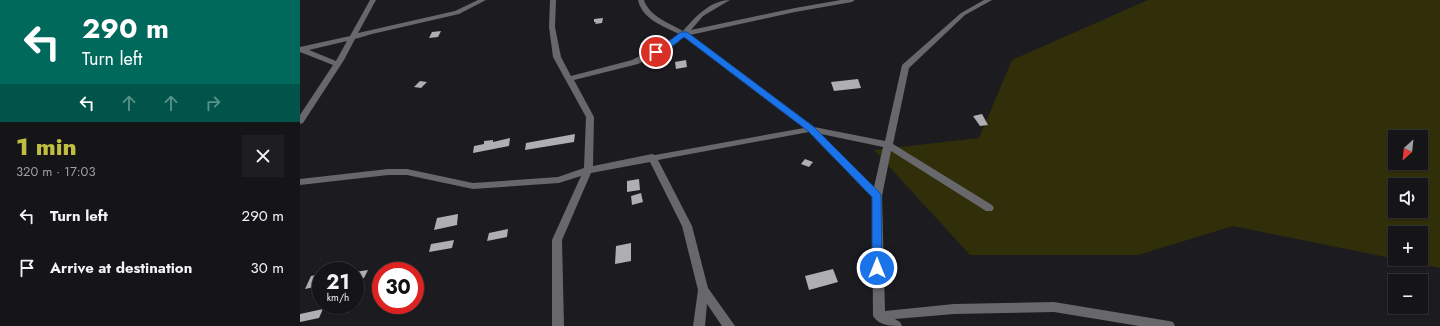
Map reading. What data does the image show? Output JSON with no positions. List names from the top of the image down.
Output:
{
  "north": "bottom left",
  "page": {
    "turn": ["290 m", "Turn left"],
    "heading": ["1 min", "320 m · 17:03"],
    "map_buttons": ["+", "−"],
    "list": [
      {
        "name": "Turn left",
        "value": "290 m"
      },
      {
        "name": "Arrive at destination",
        "value": "30 m"
      }
    ],
    "speed": "21 km/h",
    "limit": "30"
  }
}
